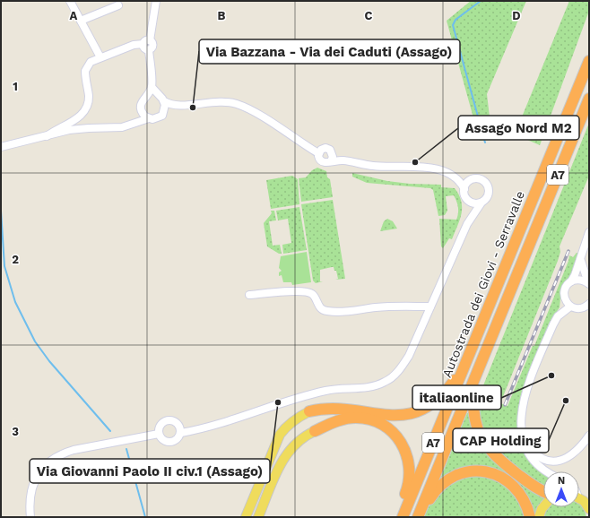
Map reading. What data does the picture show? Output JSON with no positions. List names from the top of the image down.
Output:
{
  "streets": {
    "highway": ["A7", "Autostrada dei Giovi - Serravalle"]
  },
  "places": [
    "Via Bazzana - Via dei Caduti (Assago)",
    "Assago Nord M2",
    "italiaonline",
    "CAP Holding",
    "Via Giovanni Paolo II civ.1 (Assago)"
  ],
  "north": "top",
  "grid": {
    "columns": [
      "A",
      "B",
      "C",
      "D"
    ],
    "rows": ["1", "2", "3"]
  }
}
